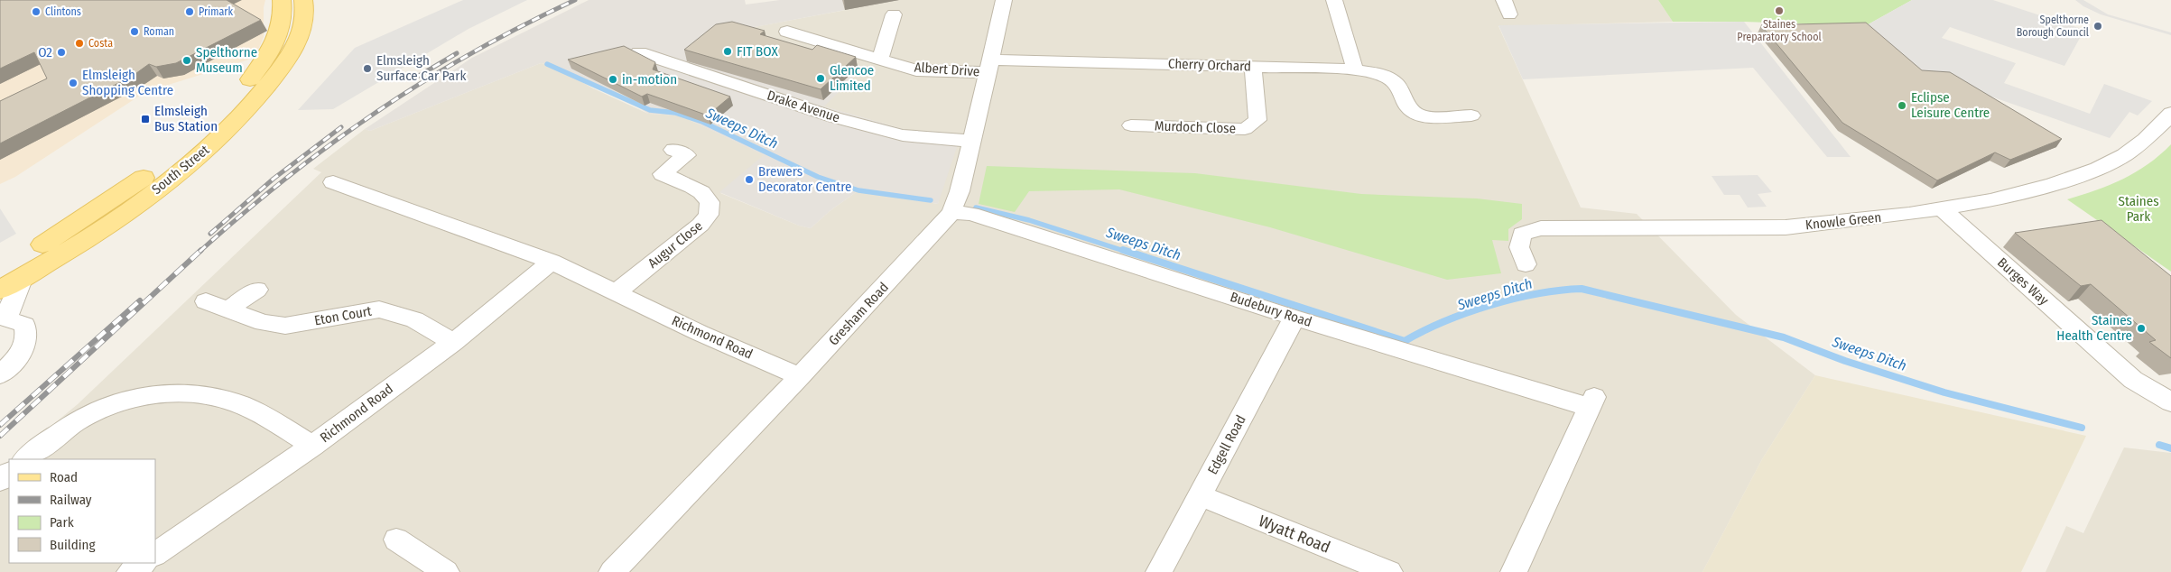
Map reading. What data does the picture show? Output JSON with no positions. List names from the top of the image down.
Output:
{
  "streets": {
    "main road": ["South Street"],
    "street": [
      "Cherry Orchard",
      "Albert Drive",
      "Drake Avenue",
      "Murdoch Close",
      "Knowle Green",
      "Augur Close",
      "Burges Way",
      "Budebury Road",
      "Gresham Road",
      "Eton Court",
      "Richmond Road",
      "Edgell Road",
      "Wyatt Road"
    ]
  },
  "crossings": [
    ["Cherry Orchard", "Albert Drive"],
    ["Cherry Orchard", "Murdoch Close"],
    ["Cherry Orchard", "Gresham Road"],
    ["Albert Drive", "Gresham Road"],
    ["Drake Avenue", "Gresham Road"],
    ["Knowle Green", "Burges Way"],
    ["Augur Close", "Richmond Road"],
    ["Budebury Road", "Gresham Road"],
    ["Budebury Road", "Edgell Road"],
    ["Gresham Road", "Richmond Road"],
    ["Eton Court", "Richmond Road"],
    ["Edgell Road", "Wyatt Road"]
  ],
  "water": ["Sweeps Ditch"],
  "parks": ["Staines Park"],
  "places": {
    "other": [
      "Staines Preparatory School",
      "Clintons",
      "Primark",
      "Spelthorne Borough Council",
      "Roman",
      "Costa",
      "FIT BOX",
      "O2",
      "Spelthorne Museum",
      "Elmsleigh Surface Car Park",
      "Glencoe Limited",
      "in-motion",
      "Elmsleigh Shopping Centre",
      "Eclipse Leisure Centre",
      "Brewers Decorator Centre",
      "Staines Health Centre"
    ],
    "transit": ["Elmsleigh Bus Station"]
  },
  "legend": [
    "Road",
    "Railway",
    "Park",
    "Building"
  ]
}
